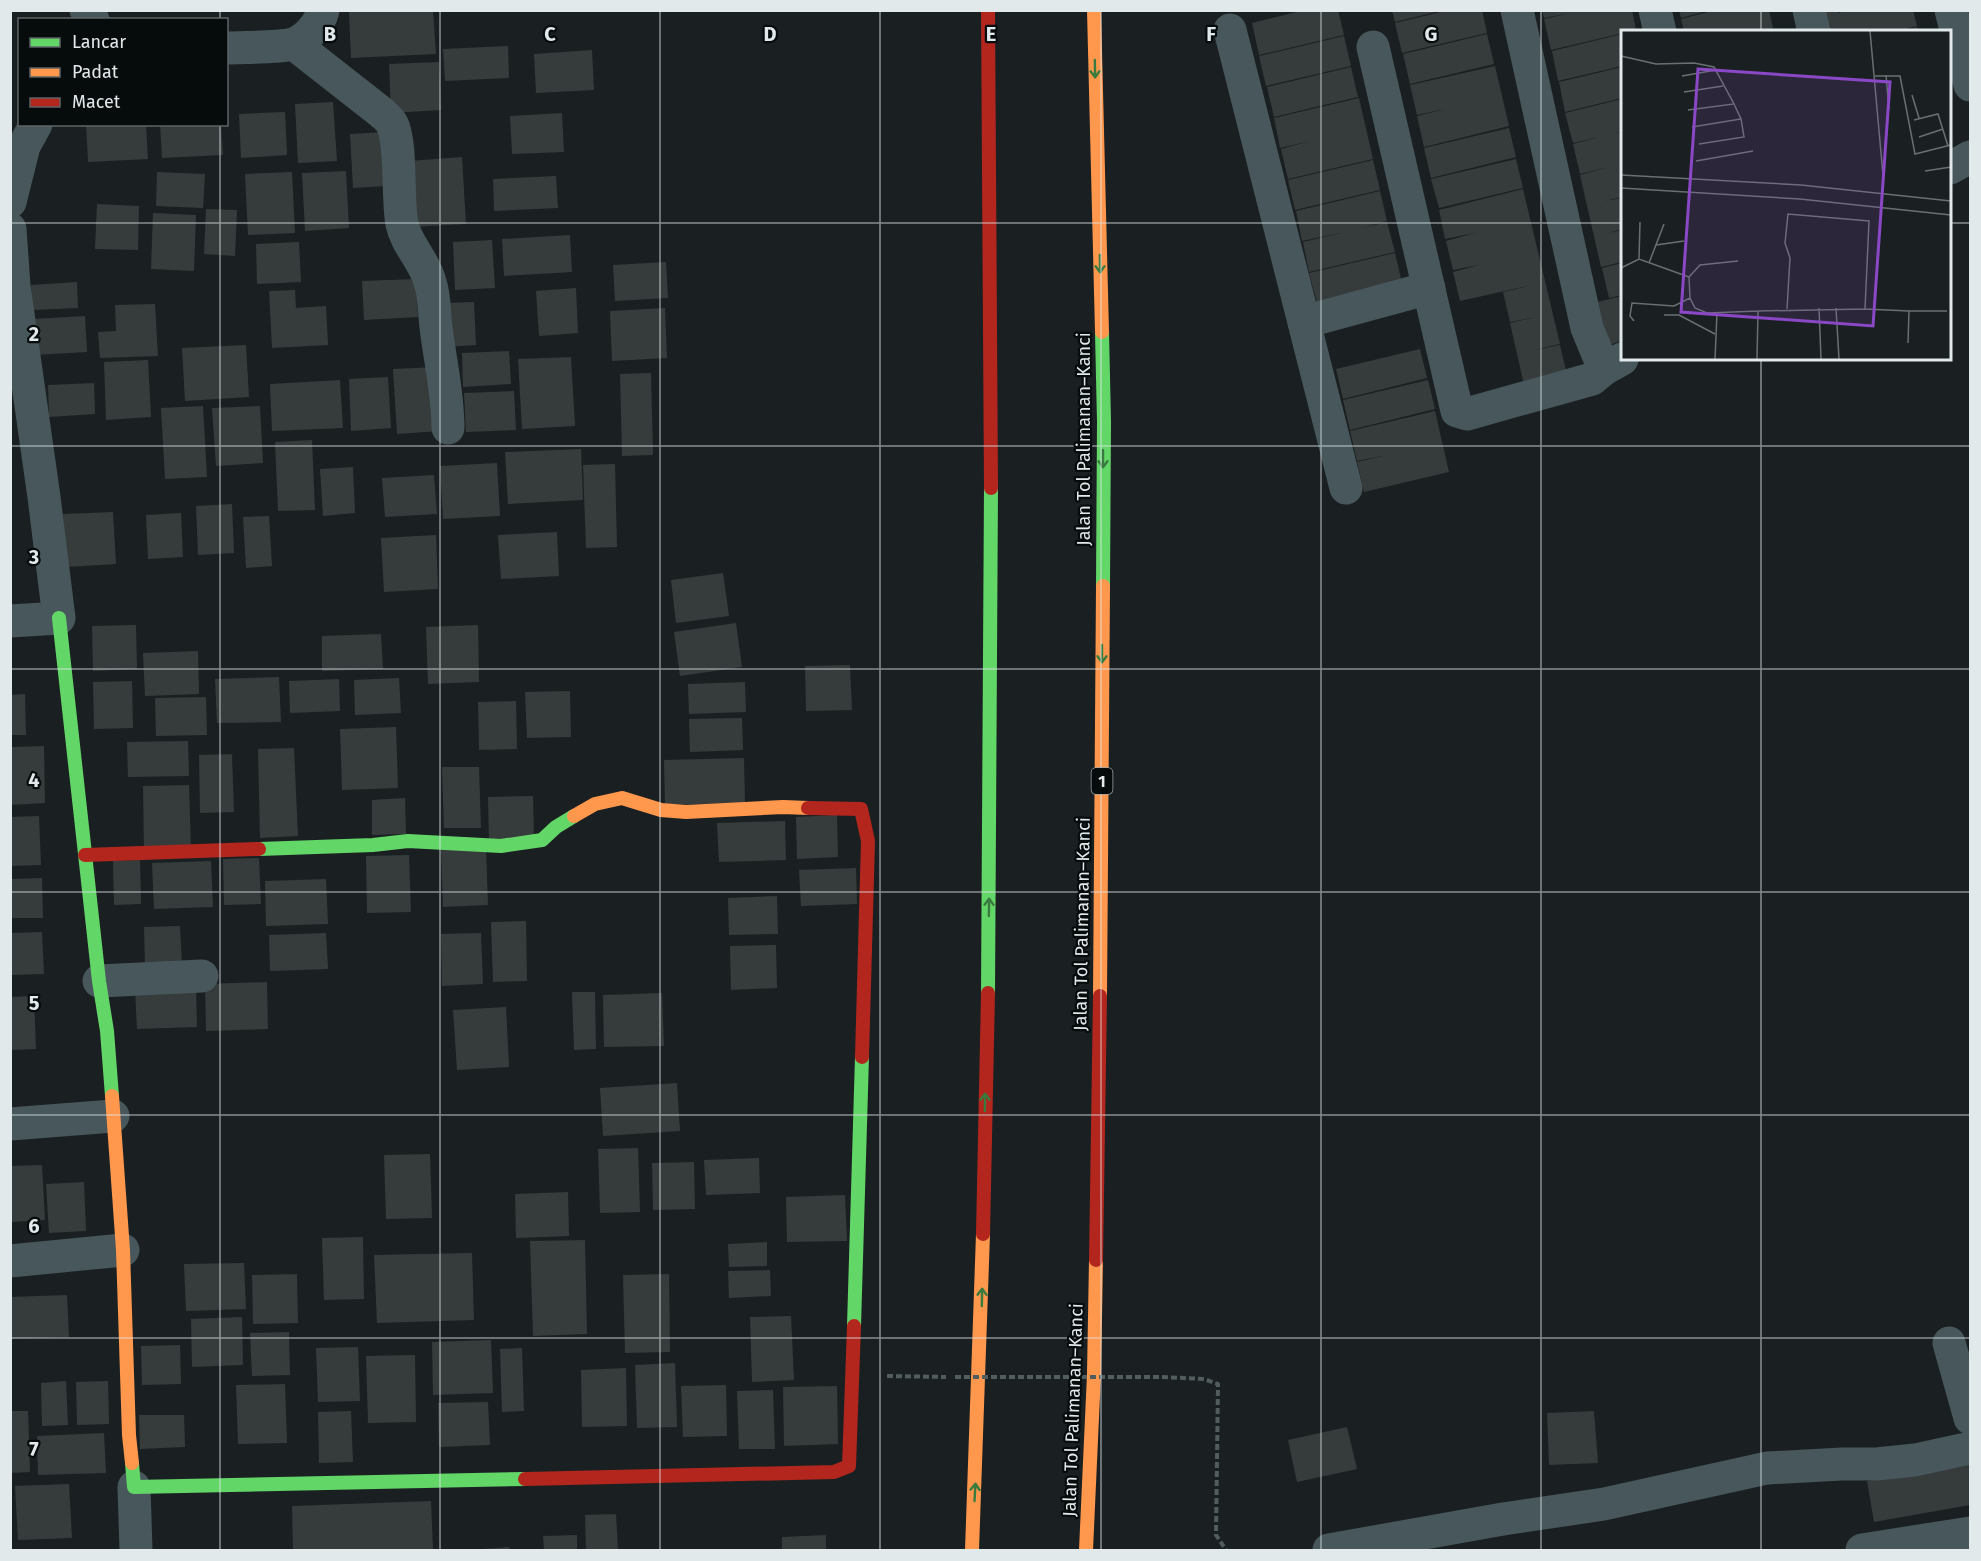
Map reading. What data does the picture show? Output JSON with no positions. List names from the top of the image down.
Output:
{
  "streets": {
    "main road": ["Jalan Tol Palimanan–Kanci", "1"]
  },
  "legend": ["Lancar", "Padat", "Macet"],
  "grid": {
    "columns": [
      "B",
      "C",
      "D",
      "E",
      "F",
      "G"
    ],
    "rows": [
      "2",
      "3",
      "4",
      "5",
      "6",
      "7"
    ]
  }
}
